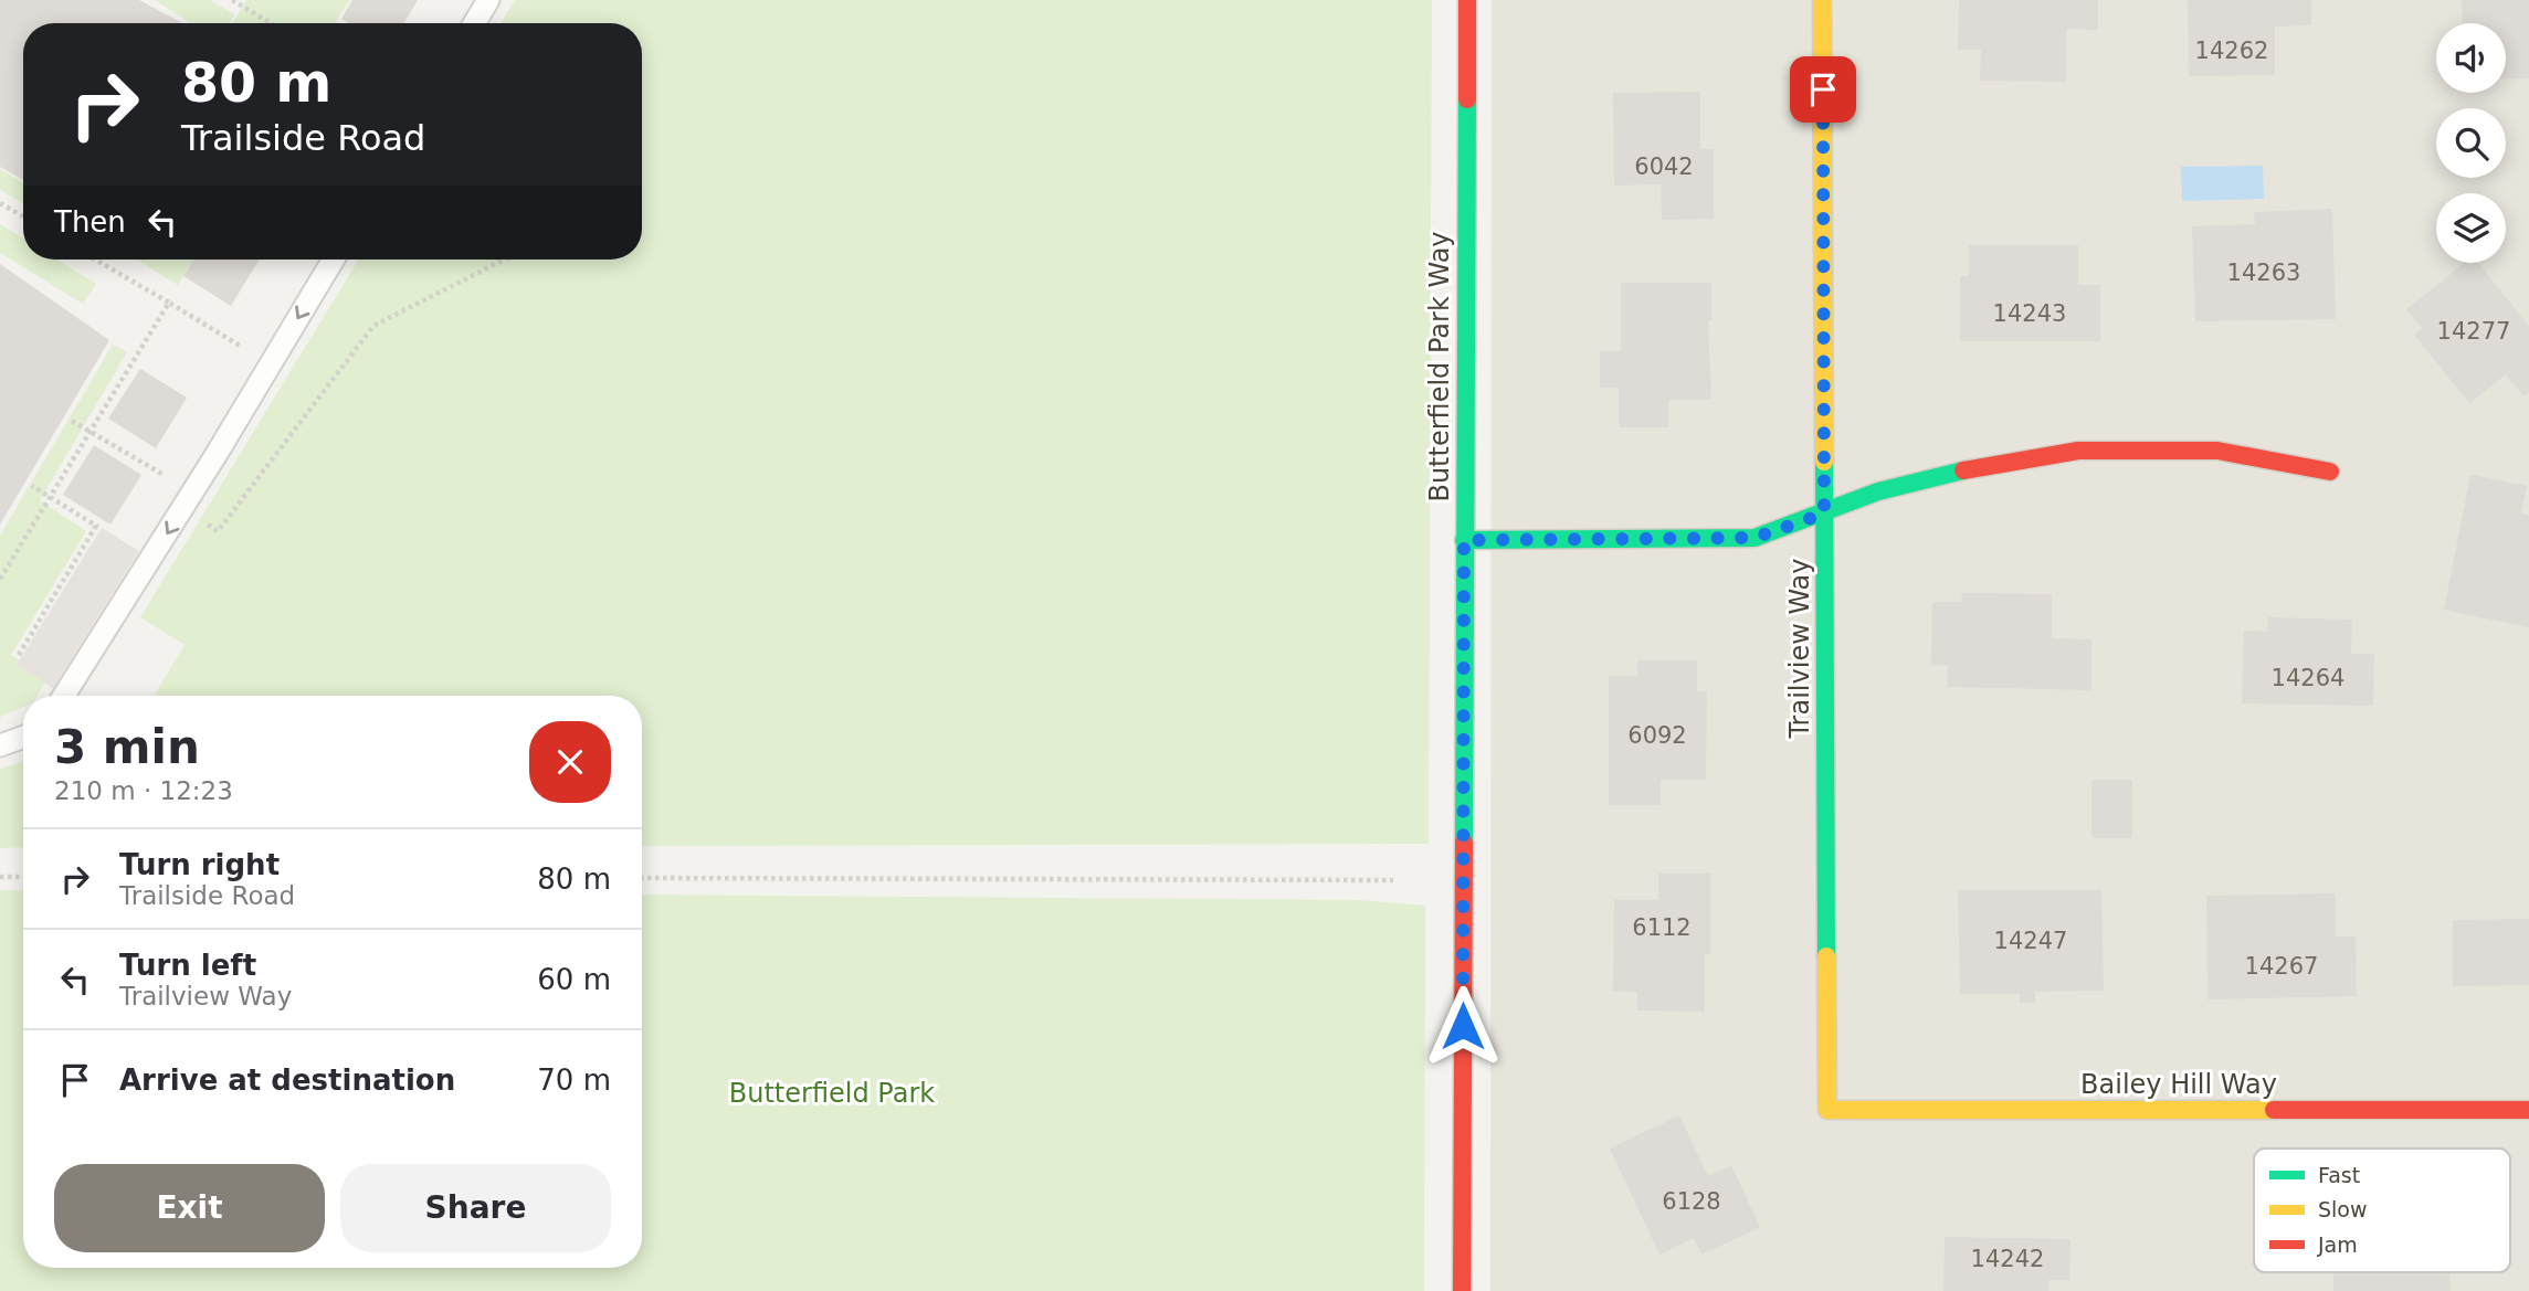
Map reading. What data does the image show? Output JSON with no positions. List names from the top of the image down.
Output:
{
  "streets": {
    "street": ["Butterfield Park Way", "Trailview Way", "Bailey Hill Way"]
  },
  "crossings": [
    ["Trailview Way", "Bailey Hill Way"]
  ],
  "parks": ["Butterfield Park"],
  "house_numbers": [
    "14262",
    "6042",
    "14263",
    "14243",
    "14277",
    "14264",
    "6092",
    "6112",
    "14247",
    "14267",
    "6128",
    "14242"
  ],
  "legend": ["Fast", "Slow", "Jam"],
  "page": {
    "turn": ["80 m", "Trailside Road"],
    "then": "Then",
    "heading": ["3 min", "210 m · 12:23"],
    "list": [
      {
        "name": "Turn right",
        "note": "Trailside Road",
        "value": "80 m"
      },
      {
        "name": "Turn left",
        "note": "Trailview Way",
        "value": "60 m"
      },
      {
        "name": "Arrive at destination",
        "value": "70 m"
      }
    ],
    "buttons": ["Exit", "Share"]
  }
}
